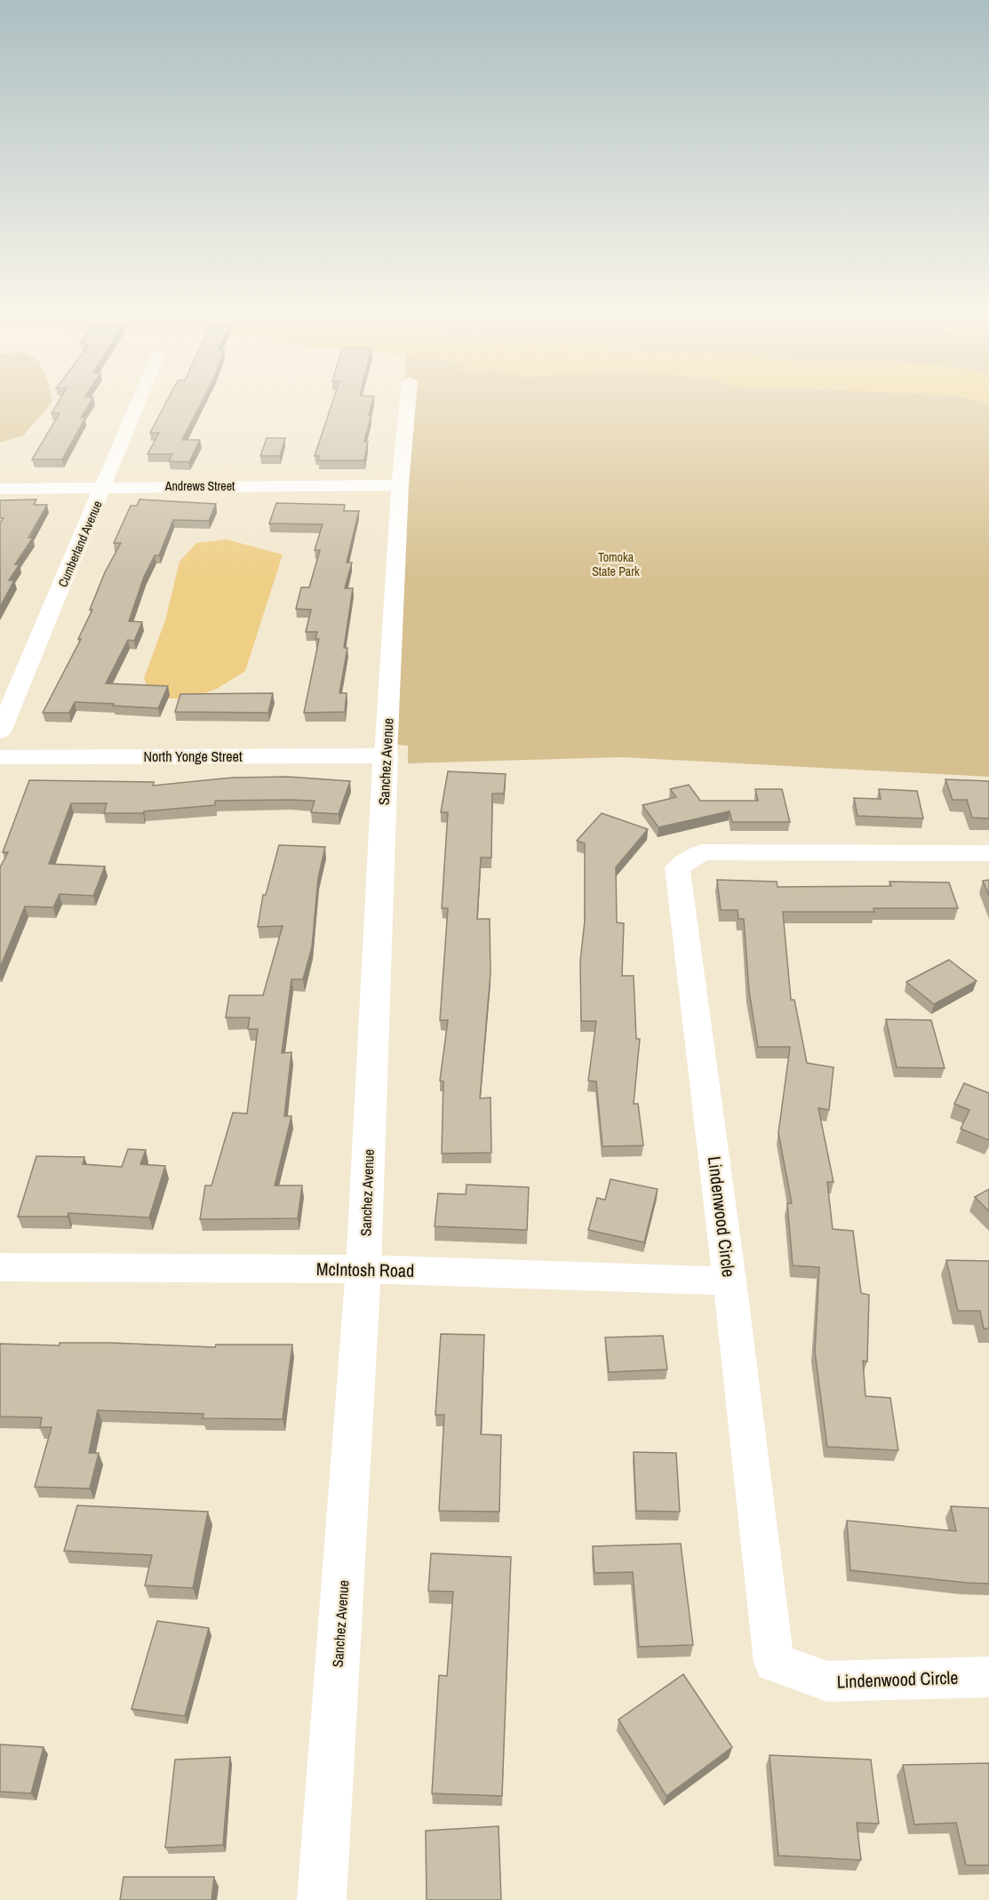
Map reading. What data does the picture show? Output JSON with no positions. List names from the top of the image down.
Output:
{
  "streets": {
    "street": [
      "Andrews Street",
      "Cumberland Avenue",
      "North Yonge Street",
      "Sanchez Avenue",
      "Lindenwood Circle",
      "McIntosh Road"
    ]
  },
  "crossings": [
    ["Andrews Street", "Cumberland Avenue"],
    ["Andrews Street", "Sanchez Avenue"],
    ["North Yonge Street", "Sanchez Avenue"],
    ["Sanchez Avenue", "McIntosh Road"],
    ["Lindenwood Circle", "McIntosh Road"]
  ],
  "parks": ["Tomoka State Park"]
}
